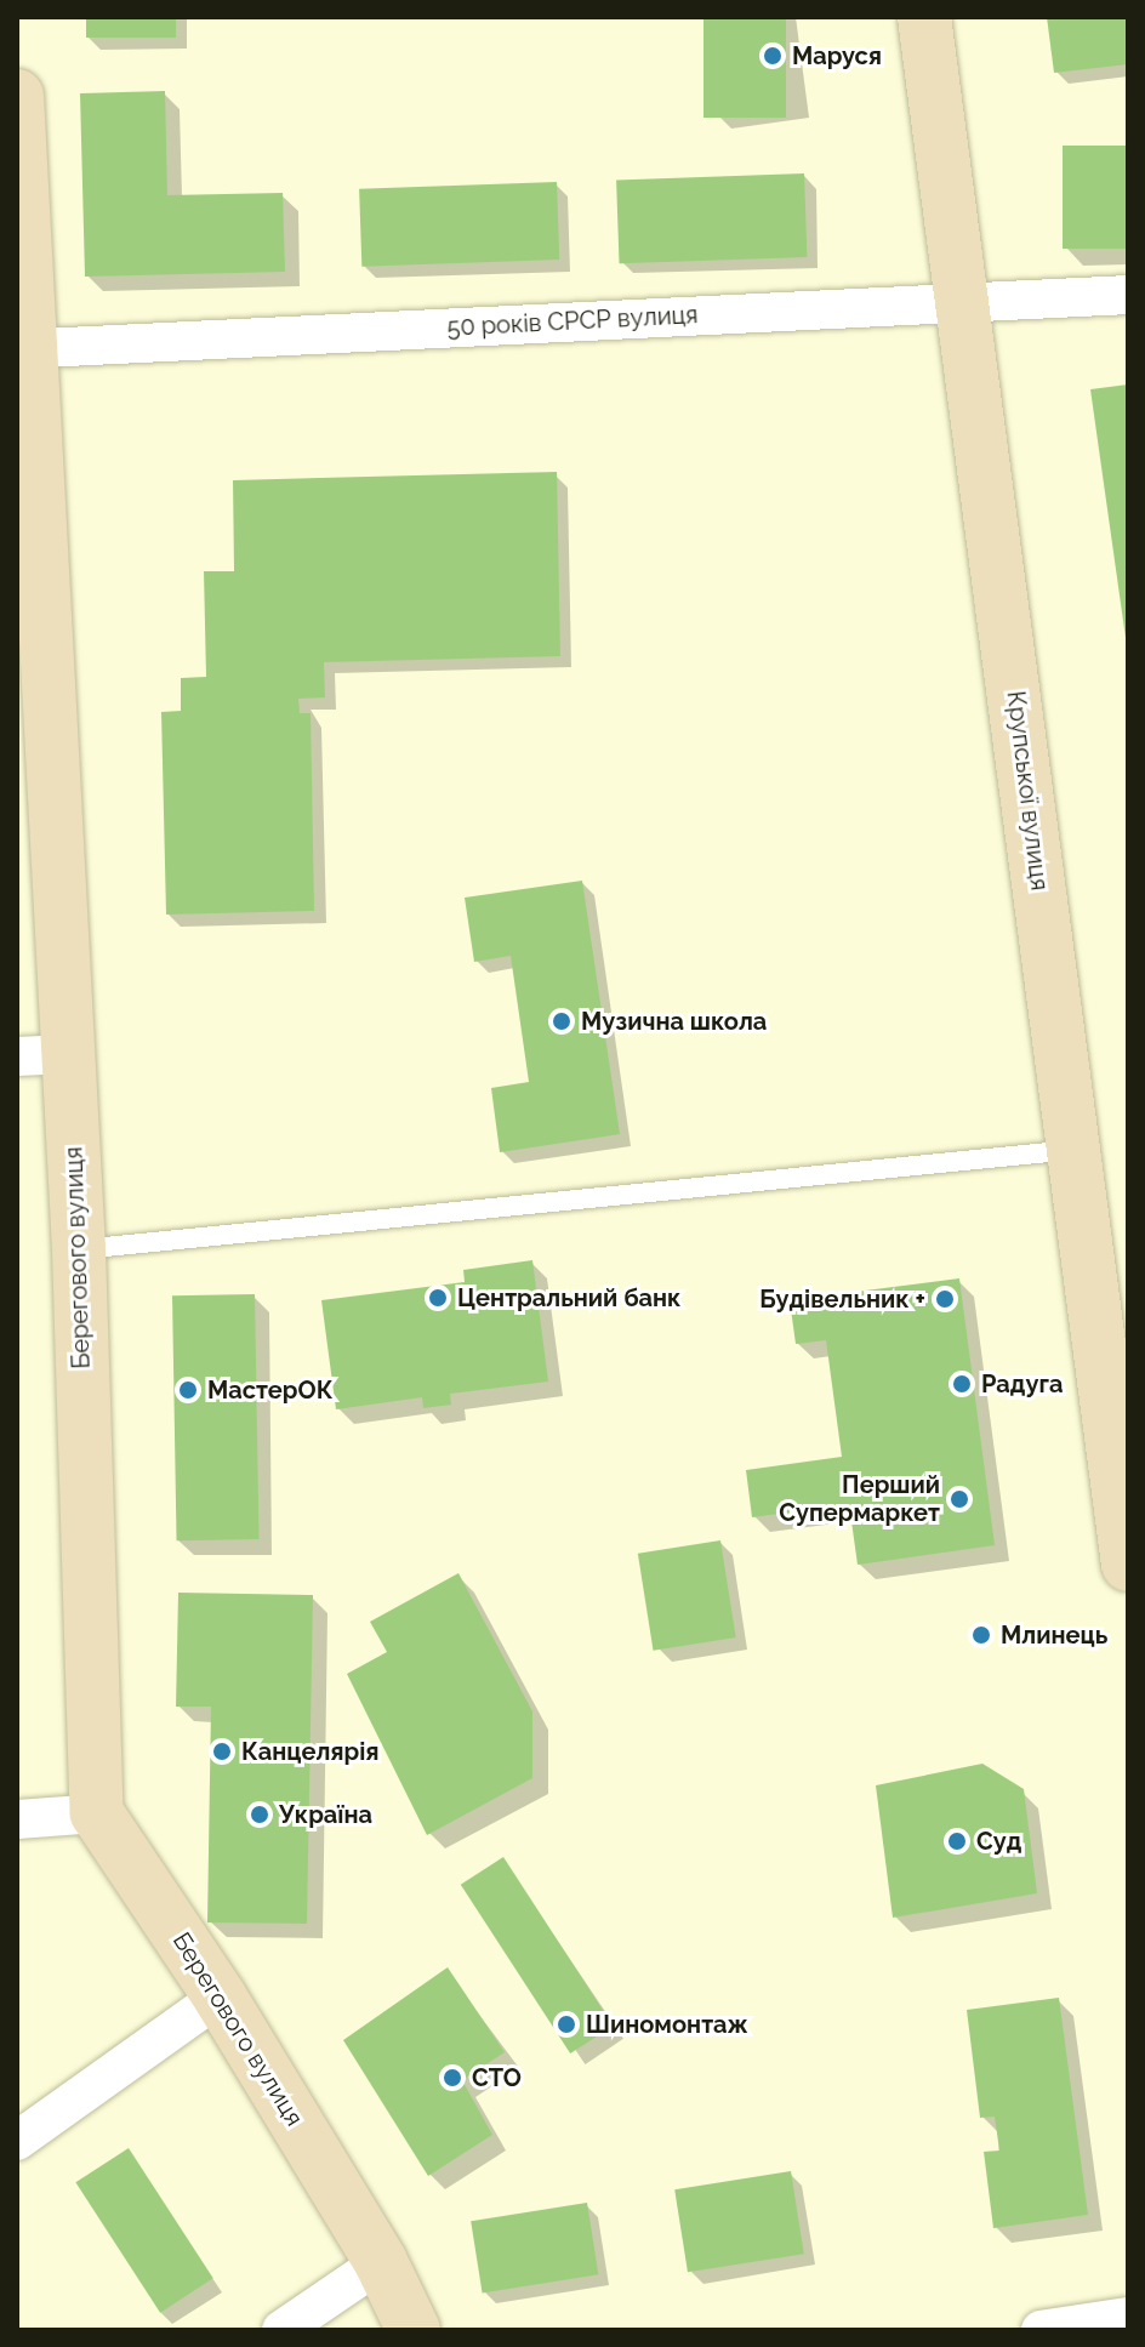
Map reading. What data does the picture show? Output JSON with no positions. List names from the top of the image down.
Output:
{
  "streets": {
    "street": ["50 років СРСР вулиця", "Крупської вулиця", "Берегового вулиця"]
  },
  "crossings": [
    ["50 років СРСР вулиця", "Крупської вулиця"],
    ["50 років СРСР вулиця", "Берегового вулиця"]
  ],
  "places": [
    "Маруся",
    "Музична школа",
    "Центральний банк",
    "Будівельник +",
    "Радуга",
    "МастерОК",
    "Перший Супермаркет",
    "Млинець",
    "Канцелярія",
    "Україна",
    "Суд",
    "Шиномонтаж",
    "СТО"
  ]
}
